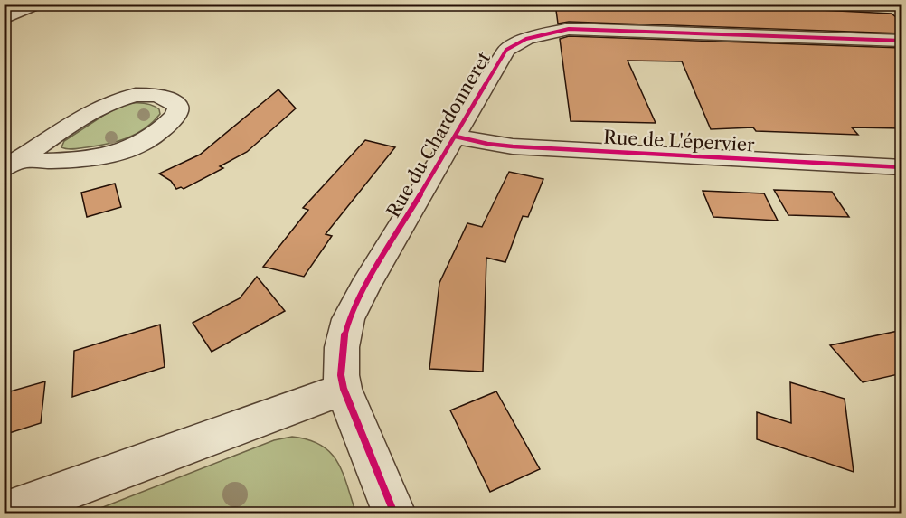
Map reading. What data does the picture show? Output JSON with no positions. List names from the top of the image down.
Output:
{
  "streets": {
    "street": ["Rue du Chardonneret", "Rue de L'épervier"]
  },
  "crossings": [
    ["Rue du Chardonneret", "Rue de L'épervier"]
  ]
}
